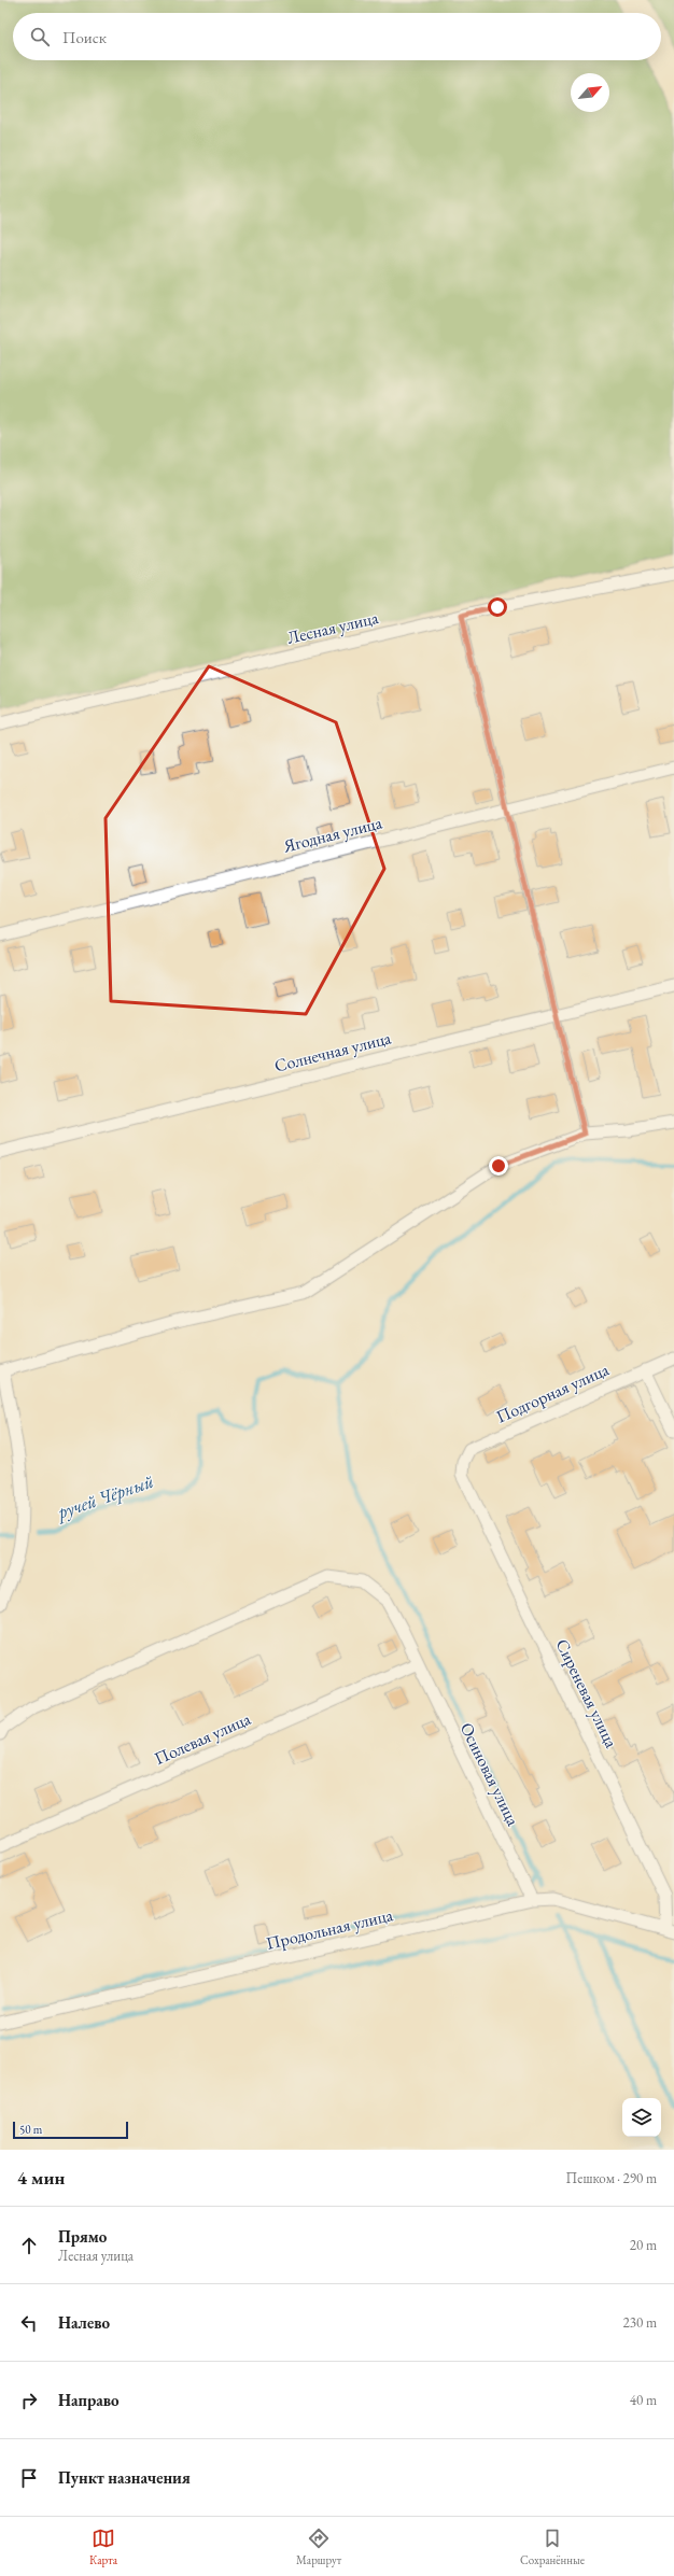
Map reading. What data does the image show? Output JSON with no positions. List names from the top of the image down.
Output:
{
  "streets": {
    "street": [
      "Лесная улица",
      "Ягодная улица",
      "Солнечная улица",
      "Подгорная улица",
      "Сиреневая улица",
      "Полевая улица",
      "Осиновая улица",
      "Продольная улица"
    ]
  },
  "crossings": [
    ["Подгорная улица", "Сиреневая улица"],
    ["Сиреневая улица", "Продольная улица"],
    ["Полевая улица", "Осиновая улица"],
    ["Осиновая улица", "Продольная улица"]
  ],
  "water": ["ручей Чёрный"],
  "scale_bar": "50 m",
  "north": "top right",
  "page": {
    "search": "Поиск",
    "scale": "50 m",
    "heading": ["4 мин", "Пешком · 290 m"],
    "list": [
      ["Прямо", "Лесная улица", "20 m"],
      ["Налево", "230 m"],
      ["Направо", "40 m"],
      "Пункт назначения"
    ],
    "nav": ["Карта", "Маршрут", "Сохранённые"]
  }
}
